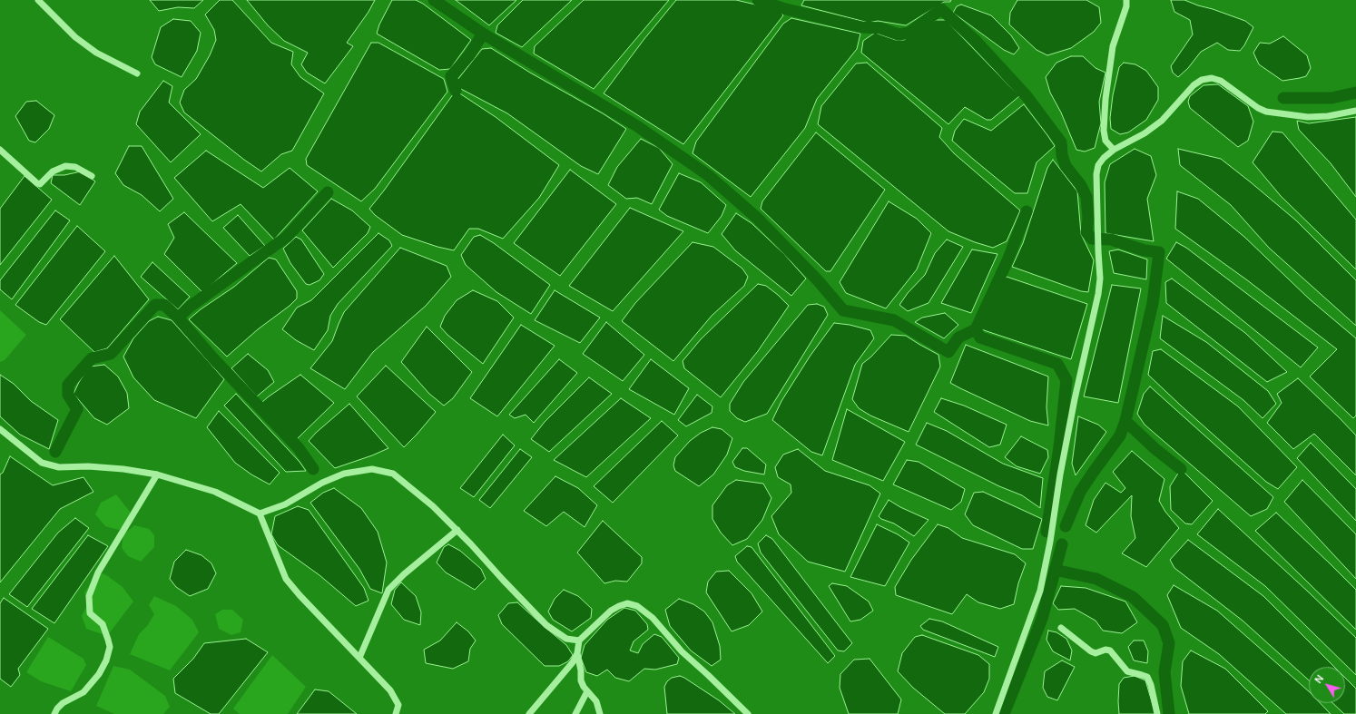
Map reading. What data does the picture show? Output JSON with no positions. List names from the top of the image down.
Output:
{
  "north": "top left"
}
